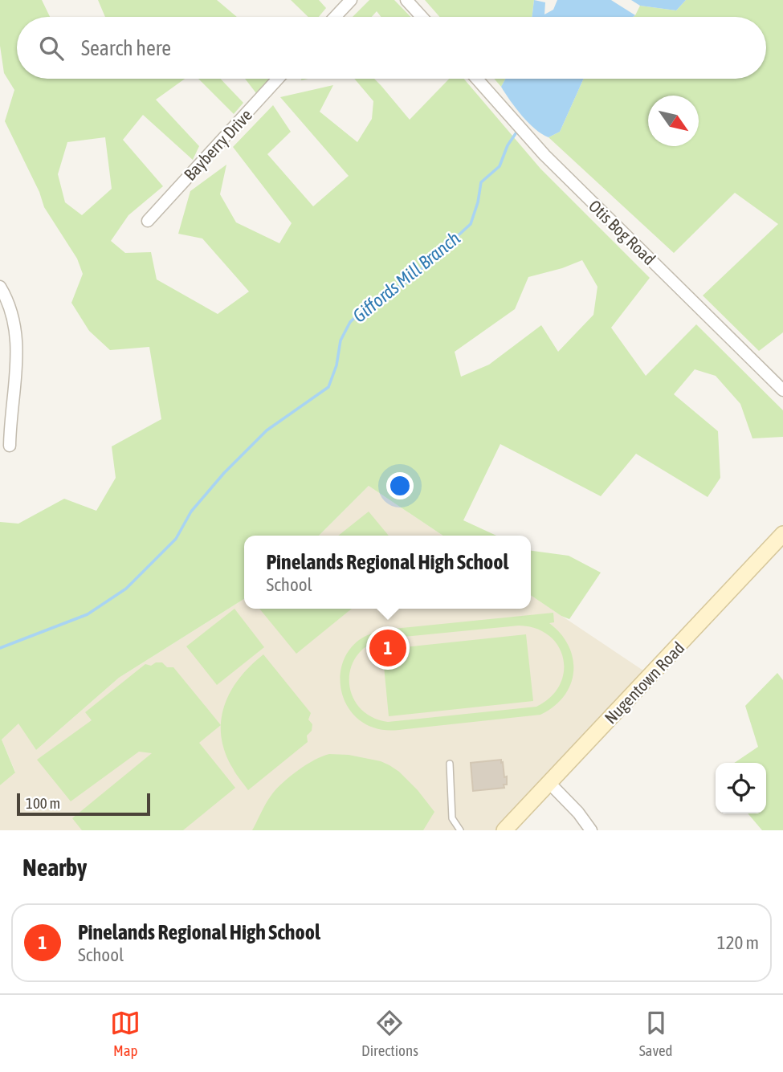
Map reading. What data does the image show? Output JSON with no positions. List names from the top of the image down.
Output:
{
  "streets": {
    "street": ["Bayberry Drive", "Otis Bog Road", "Nugentown Road"]
  },
  "water": ["Giffords Mill Branch"],
  "scale_bar": "100 m",
  "north": "bottom right",
  "page": {
    "search": "Search here",
    "popup": ["Pinelands Regional High School", "School"],
    "pins": "1",
    "scale": "100 m",
    "heading": "Nearby",
    "list": [
      {
        "mark": "1",
        "name": "Pinelands Regional High School",
        "note": "School",
        "value": "120 m"
      }
    ],
    "nav": ["Map", "Directions", "Saved"]
  }
}
